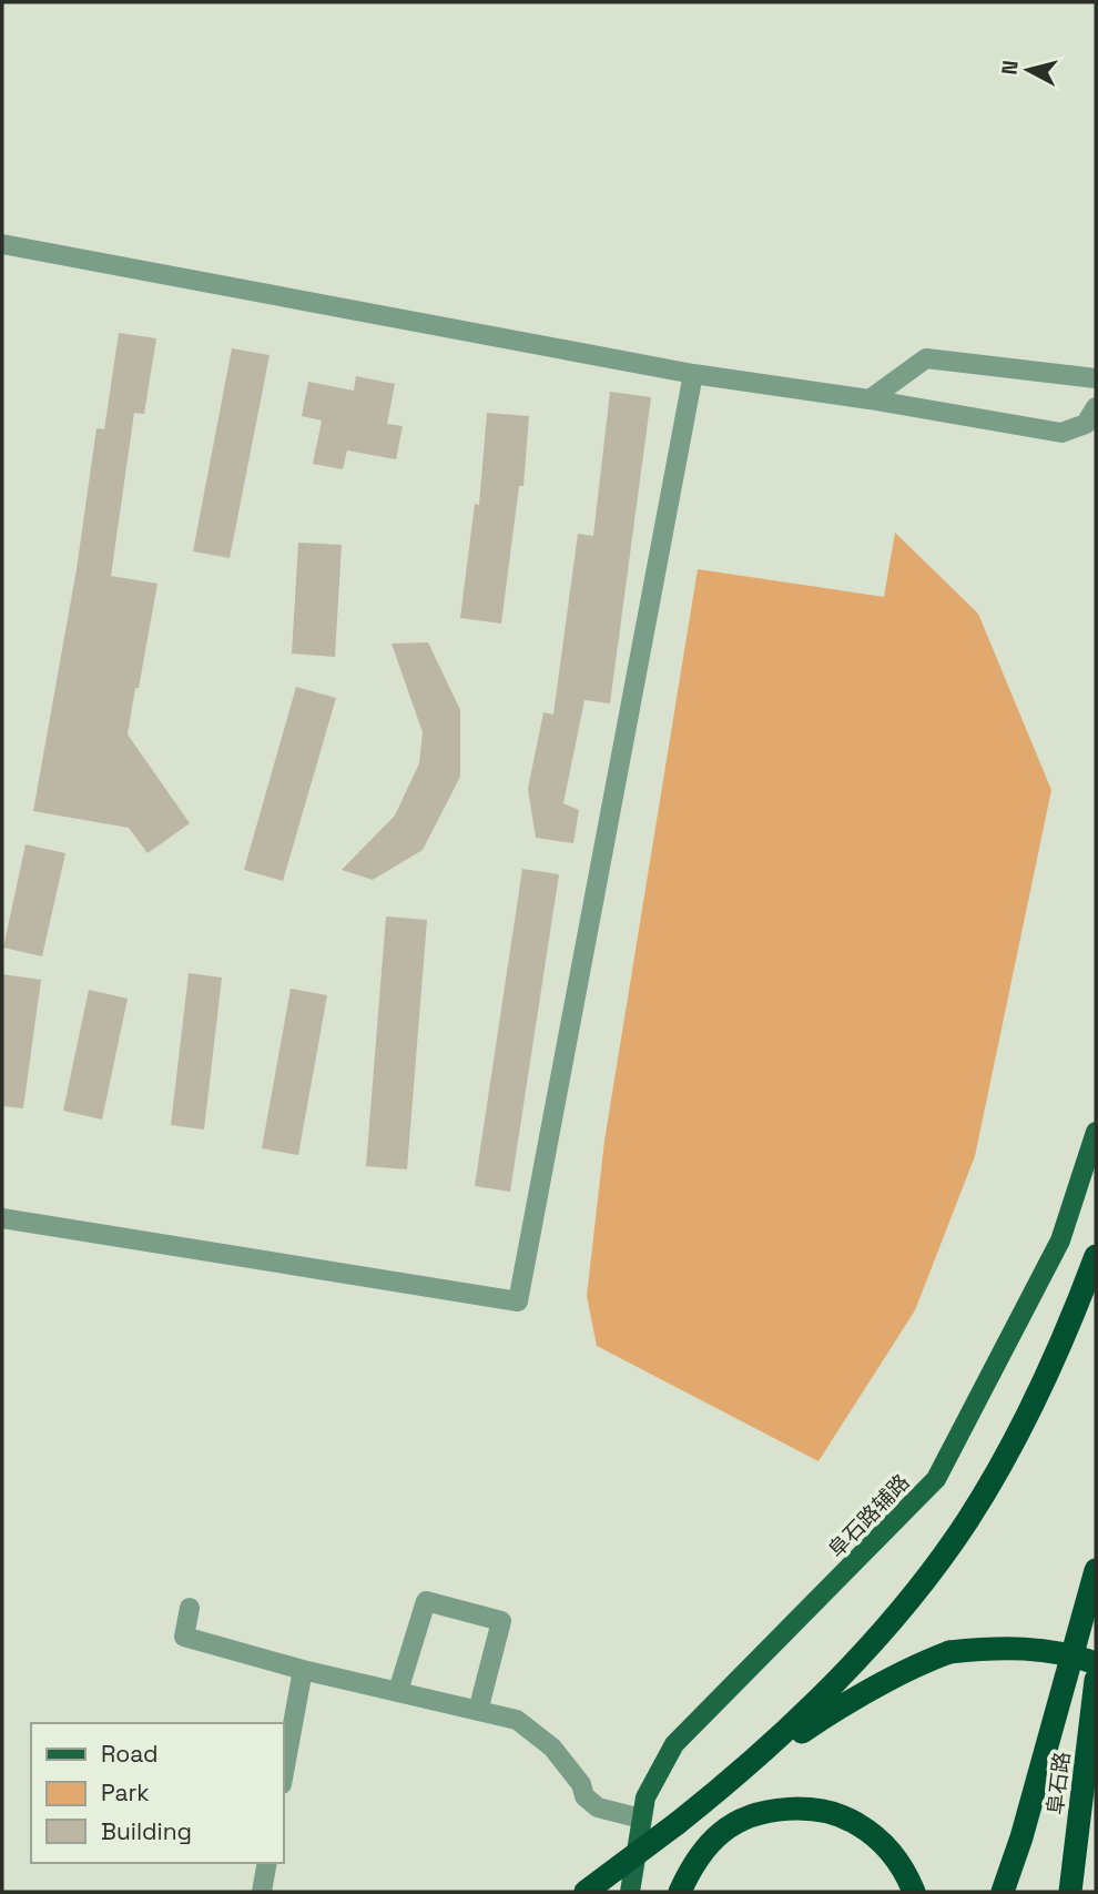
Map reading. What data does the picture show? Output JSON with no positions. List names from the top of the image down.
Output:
{
  "streets": {
    "highway": ["阜石路"],
    "main road": ["阜石路辅路"]
  },
  "legend": ["Road", "Park", "Building"],
  "north": "left"
}
